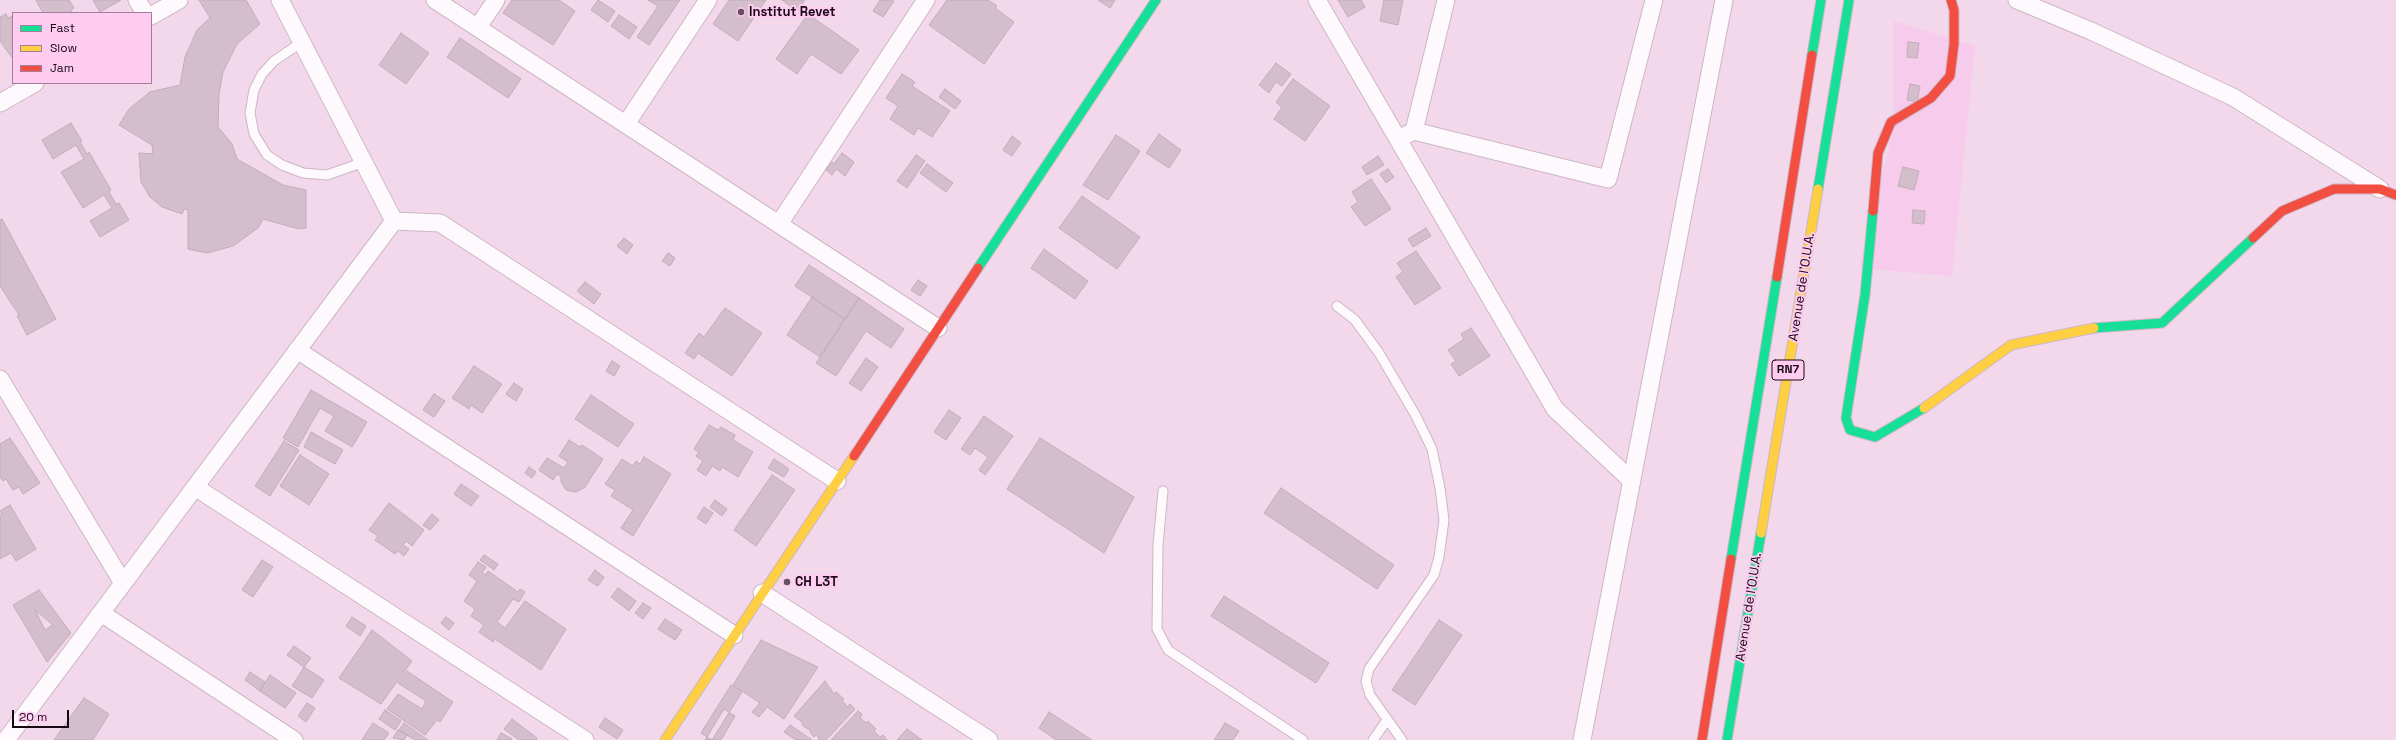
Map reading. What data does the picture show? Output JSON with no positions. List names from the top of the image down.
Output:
{
  "streets": {
    "main road": ["Avenue de l'O.U.A.", "RN7"]
  },
  "places": ["Institut Revet", "CH L3T"],
  "legend": ["Fast", "Slow", "Jam"],
  "scale_bar": "20 m"
}
